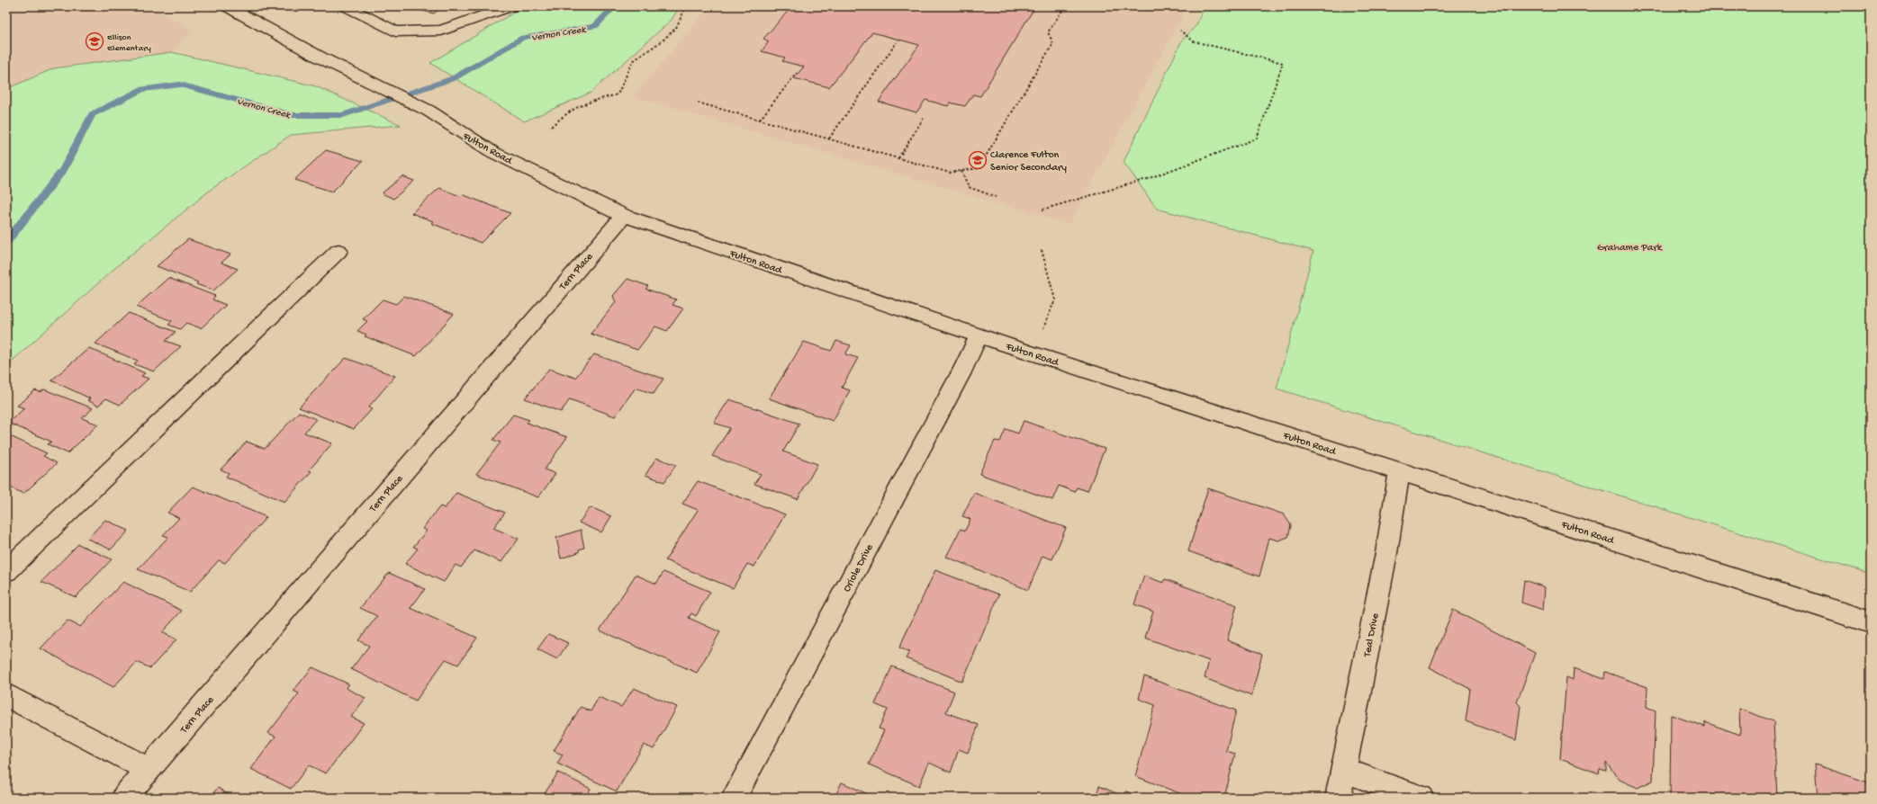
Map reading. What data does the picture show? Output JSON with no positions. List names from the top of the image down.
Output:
{
  "streets": {
    "street": [
      "Fulton Road",
      "Tern Place",
      "Oriole Drive",
      "Teal Drive"
    ]
  },
  "crossings": [
    ["Fulton Road", "Tern Place"],
    ["Fulton Road", "Oriole Drive"],
    ["Fulton Road", "Teal Drive"]
  ],
  "water": ["Vernon Creek"],
  "parks": ["Grahame Park"],
  "places": {
    "school or university": ["Ellison Elementary", "Clarence Fulton Senior Secondary"]
  }
}
